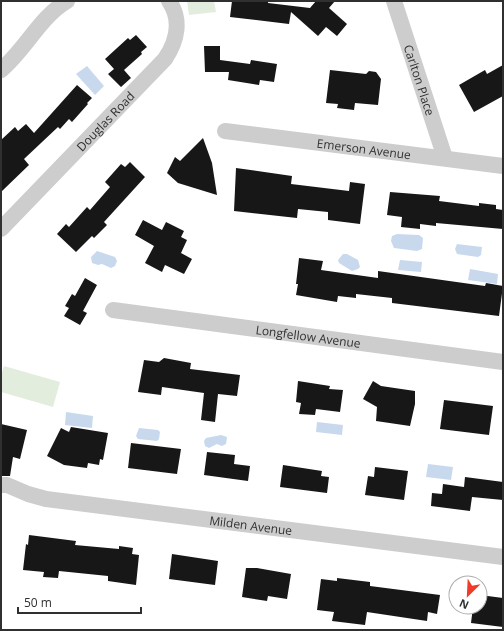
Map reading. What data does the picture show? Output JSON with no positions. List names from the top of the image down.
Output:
{
  "streets": {
    "street": [
      "Carlton Place",
      "Douglas Road",
      "Emerson Avenue",
      "Longfellow Avenue",
      "Milden Avenue"
    ]
  },
  "crossings": [
    ["Carlton Place", "Emerson Avenue"]
  ],
  "scale_bar": "50 m",
  "north": "bottom left"
}
